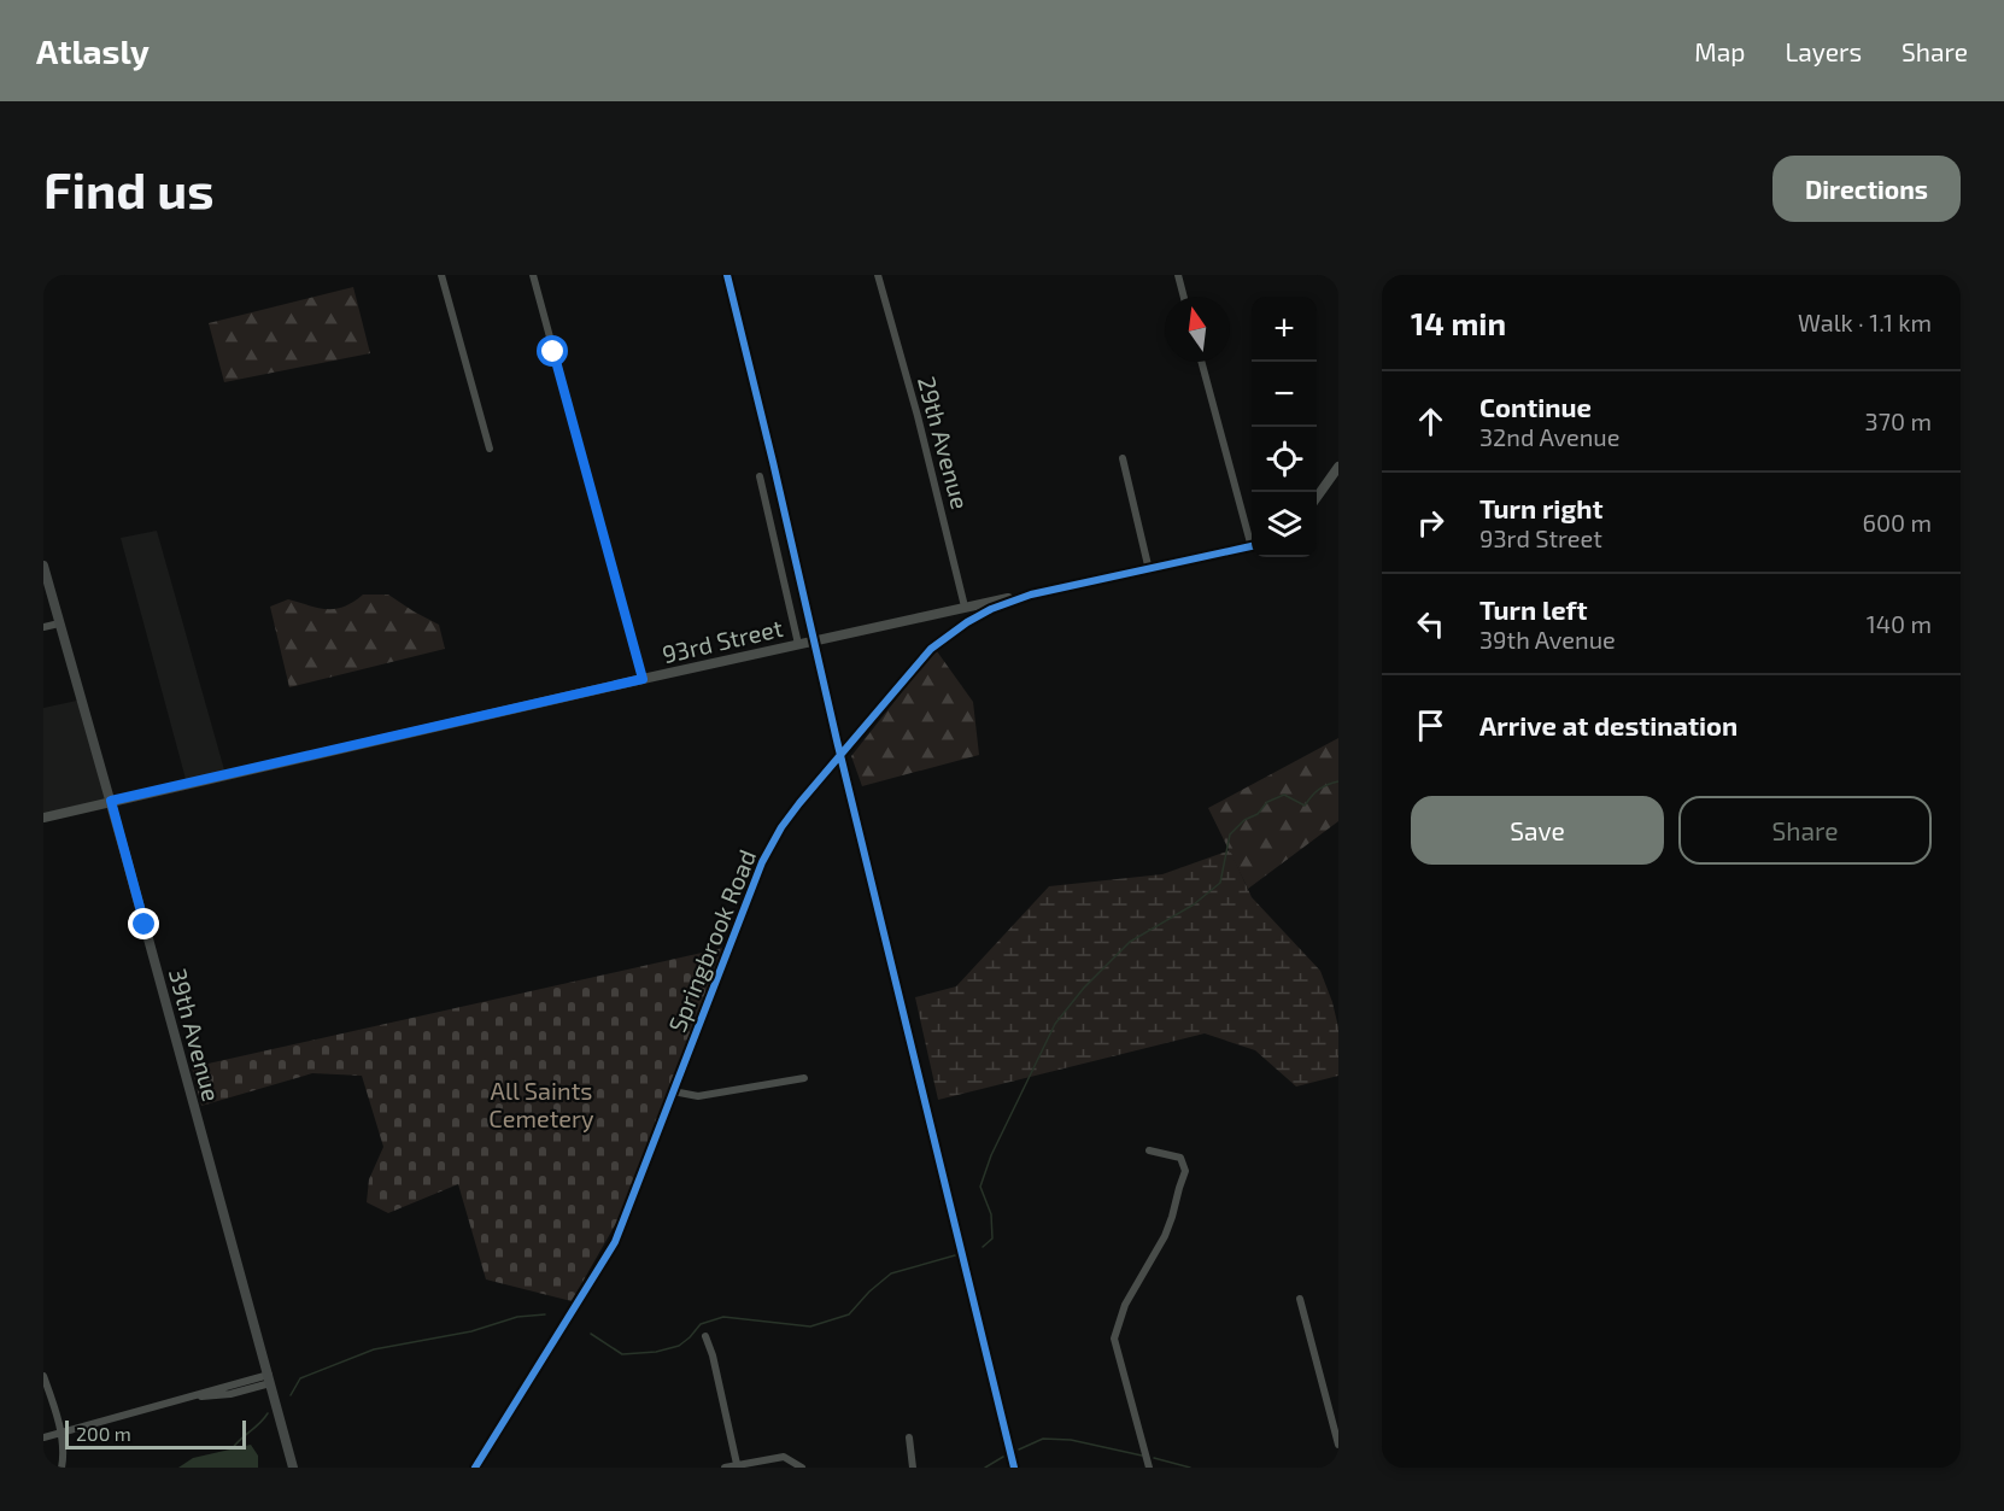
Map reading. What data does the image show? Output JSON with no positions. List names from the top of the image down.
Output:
{
  "streets": {
    "main road": ["39th Avenue"],
    "street": ["29th Avenue", "93rd Street", "Springbrook Road"]
  },
  "crossings": [
    ["29th Avenue", "93rd Street"],
    ["29th Avenue", "Springbrook Road"],
    ["93rd Street", "Springbrook Road"],
    ["93rd Street", "39th Avenue"]
  ],
  "parks": ["All Saints Cemetery"],
  "scale_bar": "200 m",
  "north": "top",
  "page": {
    "header": "Atlasly",
    "nav": ["Map", "Layers", "Share"],
    "buttons": [
      "Directions",
      ["Save", "Share"]
    ],
    "title": "Find us",
    "heading": ["14 min", "Walk · 1.1 km"],
    "map_buttons": ["+", "−"],
    "list": [
      ["Continue", "32nd Avenue", "370 m"],
      ["Turn right", "93rd Street", "600 m"],
      ["Turn left", "39th Avenue", "140 m"],
      "Arrive at destination"
    ],
    "scale": "200 m"
  }
}
